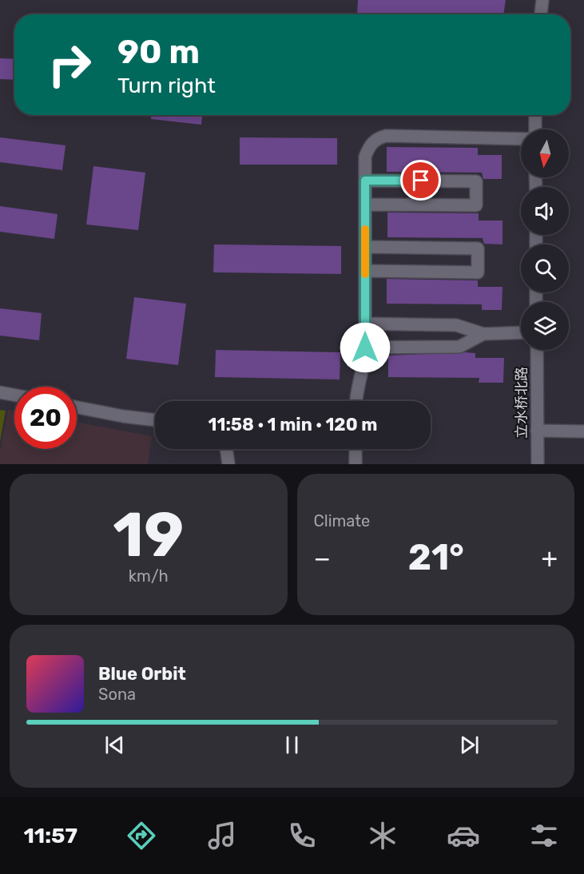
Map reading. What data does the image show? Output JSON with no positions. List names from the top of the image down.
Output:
{
  "streets": {
    "street": ["立水桥北路"]
  },
  "north": "bottom",
  "page": {
    "turn": ["90 m", "Turn right"],
    "limit": "20",
    "trip": "11:58 · 1 min · 120 m",
    "tile": [
      ["19", "km/h"],
      "Climate"
    ],
    "heat": ["−", "21°", "+"],
    "song": ["Blue Orbit", "Sona"],
    "tabs": "11:57"
  }
}
